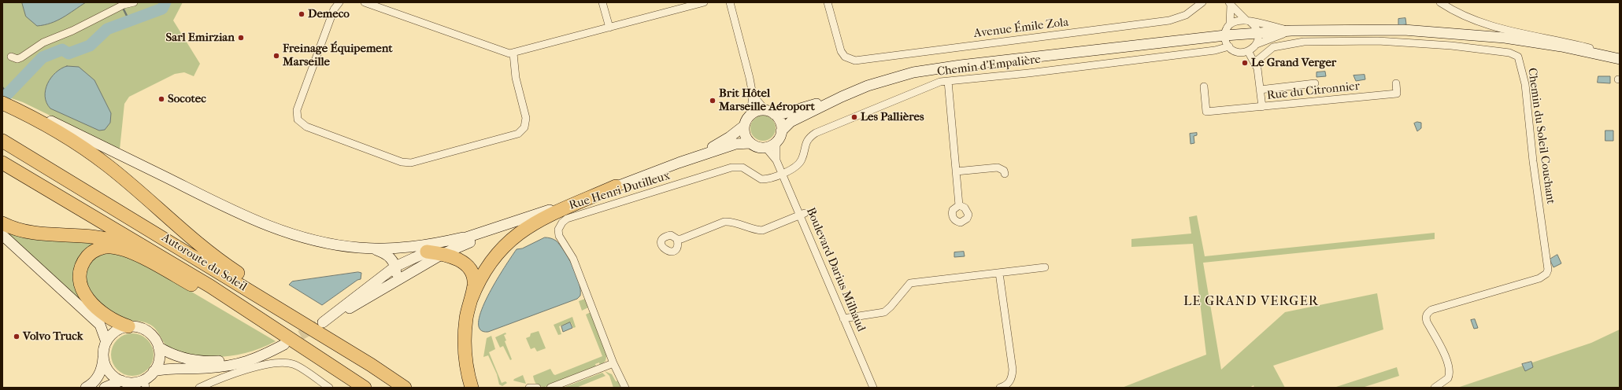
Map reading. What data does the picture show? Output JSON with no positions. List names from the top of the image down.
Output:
{
  "streets": {
    "highway": ["Autoroute du Soleil"],
    "street": [
      "Avenue Émile Zola",
      "Chemin d'Empalière",
      "Rue du Citronnier",
      "Chemin du Soleil Couchant",
      "Rue Henri Dutilleux",
      "Boulevard Darius Milhaud"
    ]
  },
  "crossings": [
    ["Chemin d'Empalière", "Rue Henri Dutilleux"],
    ["Chemin d'Empalière", "Boulevard Darius Milhaud"],
    ["Rue du Citronnier", "Chemin du Soleil Couchant"],
    ["Rue Henri Dutilleux", "Boulevard Darius Milhaud"]
  ],
  "districts": ["LE GRAND VERGER"],
  "places": [
    "Demeco",
    "Sarl Emirzian",
    "Freinage Équipement Marseille",
    "Le Grand Verger",
    "Socotec",
    "Brit Hôtel Marseille Aéroport",
    "Les Pallières",
    "Volvo Truck"
  ]
}
